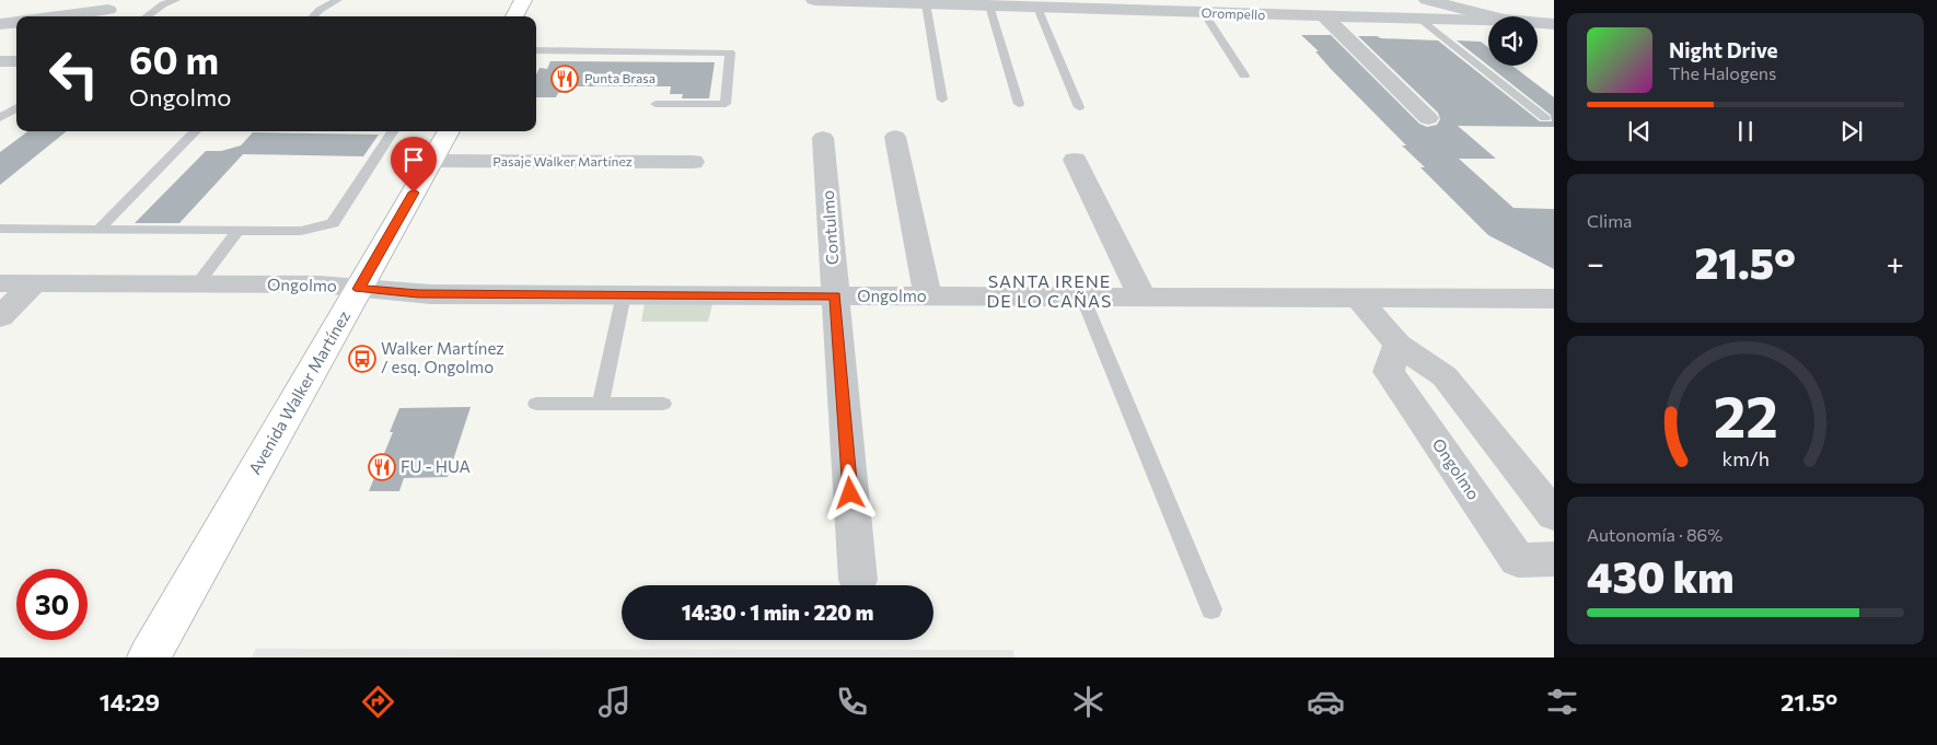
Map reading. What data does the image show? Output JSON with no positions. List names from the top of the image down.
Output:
{
  "streets": {
    "main road": ["Avenida Walker Martínez"],
    "street": [
      "Orompello",
      "Pasaje Walker Martínez",
      "Contulmo",
      "Ongolmo"
    ]
  },
  "crossings": [
    ["Pasaje Walker Martínez", "Avenida Walker Martínez"],
    ["Contulmo", "Ongolmo"],
    ["Ongolmo", "Avenida Walker Martínez"]
  ],
  "districts": ["SANTA IRENE DE LO CAÑAS"],
  "places": {
    "restaurant": ["Punta Brasa", "FU - HUA"],
    "bus stop": ["Walker Martínez / esq. Ongolmo"]
  },
  "page": {
    "turn": ["60 m", "Ongolmo"],
    "song": ["Night Drive", "The Halogens"],
    "tile": [
      "Clima",
      ["Autonomía · 86%", "430 km"]
    ],
    "heat": ["−", "21.5°", "+"],
    "limit": "30",
    "trip": "14:30 · 1 min · 220 m",
    "tabs": ["14:29", "21.5°"],
    "gauge": ["22", "km/h"]
  }
}
